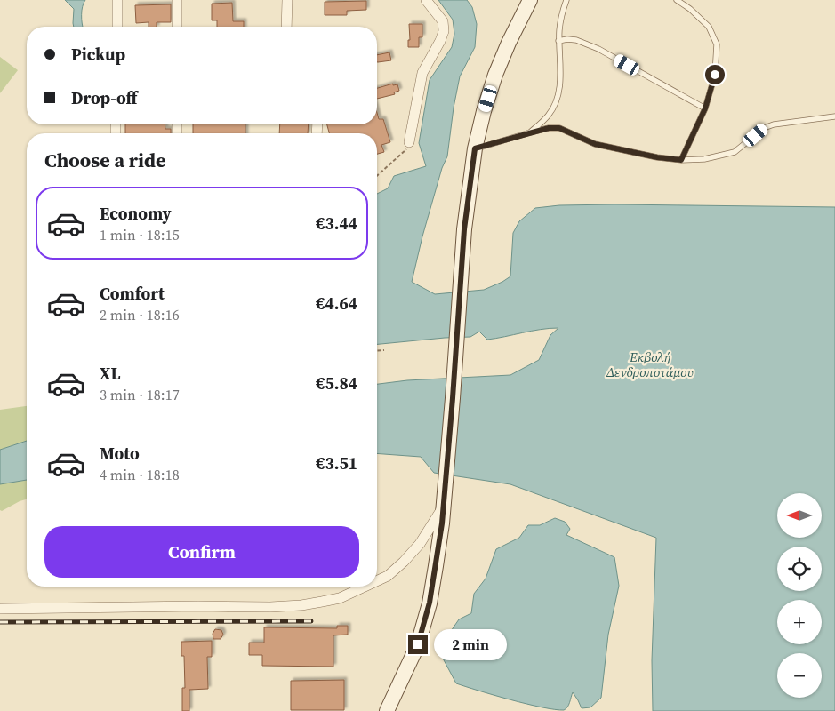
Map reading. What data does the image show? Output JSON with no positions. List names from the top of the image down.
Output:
{
  "water": ["Εκβολή Δενδροποτάμου"],
  "north": "left",
  "page": {
    "banner": ["Pickup", "Drop-off"],
    "heading": "Choose a ride",
    "list": [
      {
        "name": "Economy",
        "note": "1 min · 18:15",
        "value": "€3.44"
      },
      {
        "name": "Comfort",
        "note": "2 min · 18:16",
        "value": "€4.64"
      },
      {
        "name": "XL",
        "note": "3 min · 18:17",
        "value": "€5.84"
      },
      {
        "name": "Moto",
        "note": "4 min · 18:18",
        "value": "€3.51"
      }
    ],
    "map_buttons": ["+", "−"],
    "buttons": "Confirm",
    "bubble": "2 min"
  }
}
